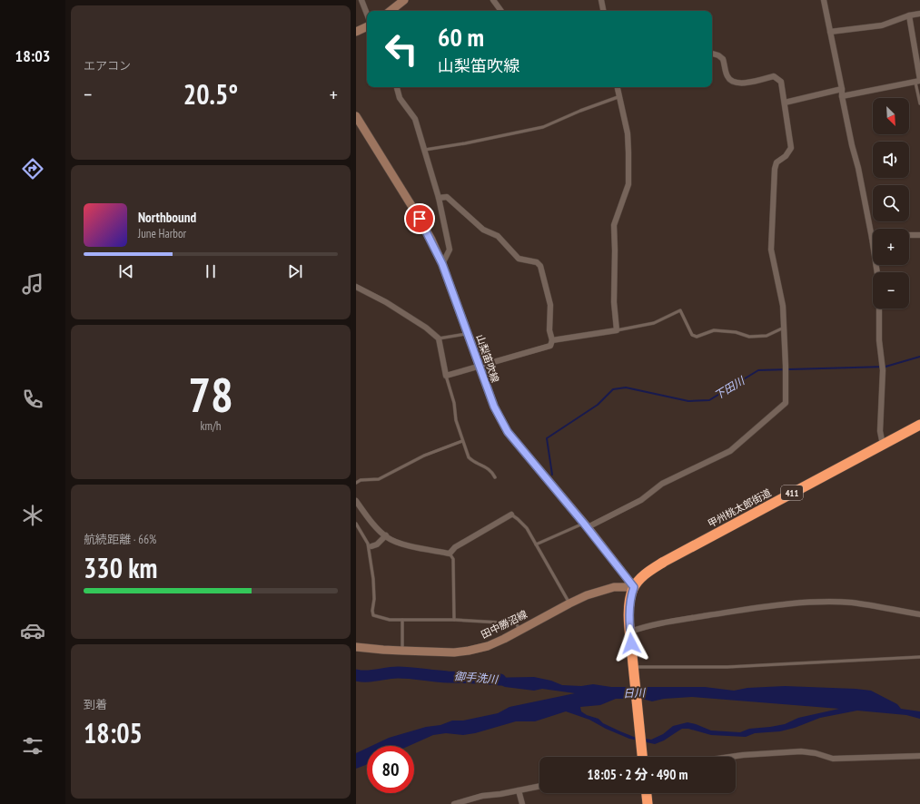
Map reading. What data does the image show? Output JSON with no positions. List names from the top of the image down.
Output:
{
  "streets": {
    "highway": ["411", "甲州桃太郎街道"],
    "main road": ["山梨笛吹線", "田中勝沼線"]
  },
  "crossings": [
    ["山梨笛吹線", "甲州桃太郎街道"],
    ["山梨笛吹線", "田中勝沼線"],
    ["甲州桃太郎街道", "田中勝沼線"]
  ],
  "water": ["下田川", "御手洗川", "日川"],
  "north": "bottom right",
  "page": {
    "tabs": "18:03",
    "tile": [
      "エアコン",
      ["78", "km/h"],
      ["航続距離 · 66%", "330 km"],
      ["到着", "18:05"]
    ],
    "turn": ["60 m", "山梨笛吹線"],
    "heat": ["−", "20.5°", "+"],
    "map_buttons": ["+", "−"],
    "song": ["Northbound", "June Harbor"],
    "limit": "80",
    "trip": "18:05 · 2 分 · 490 m"
  }
}
